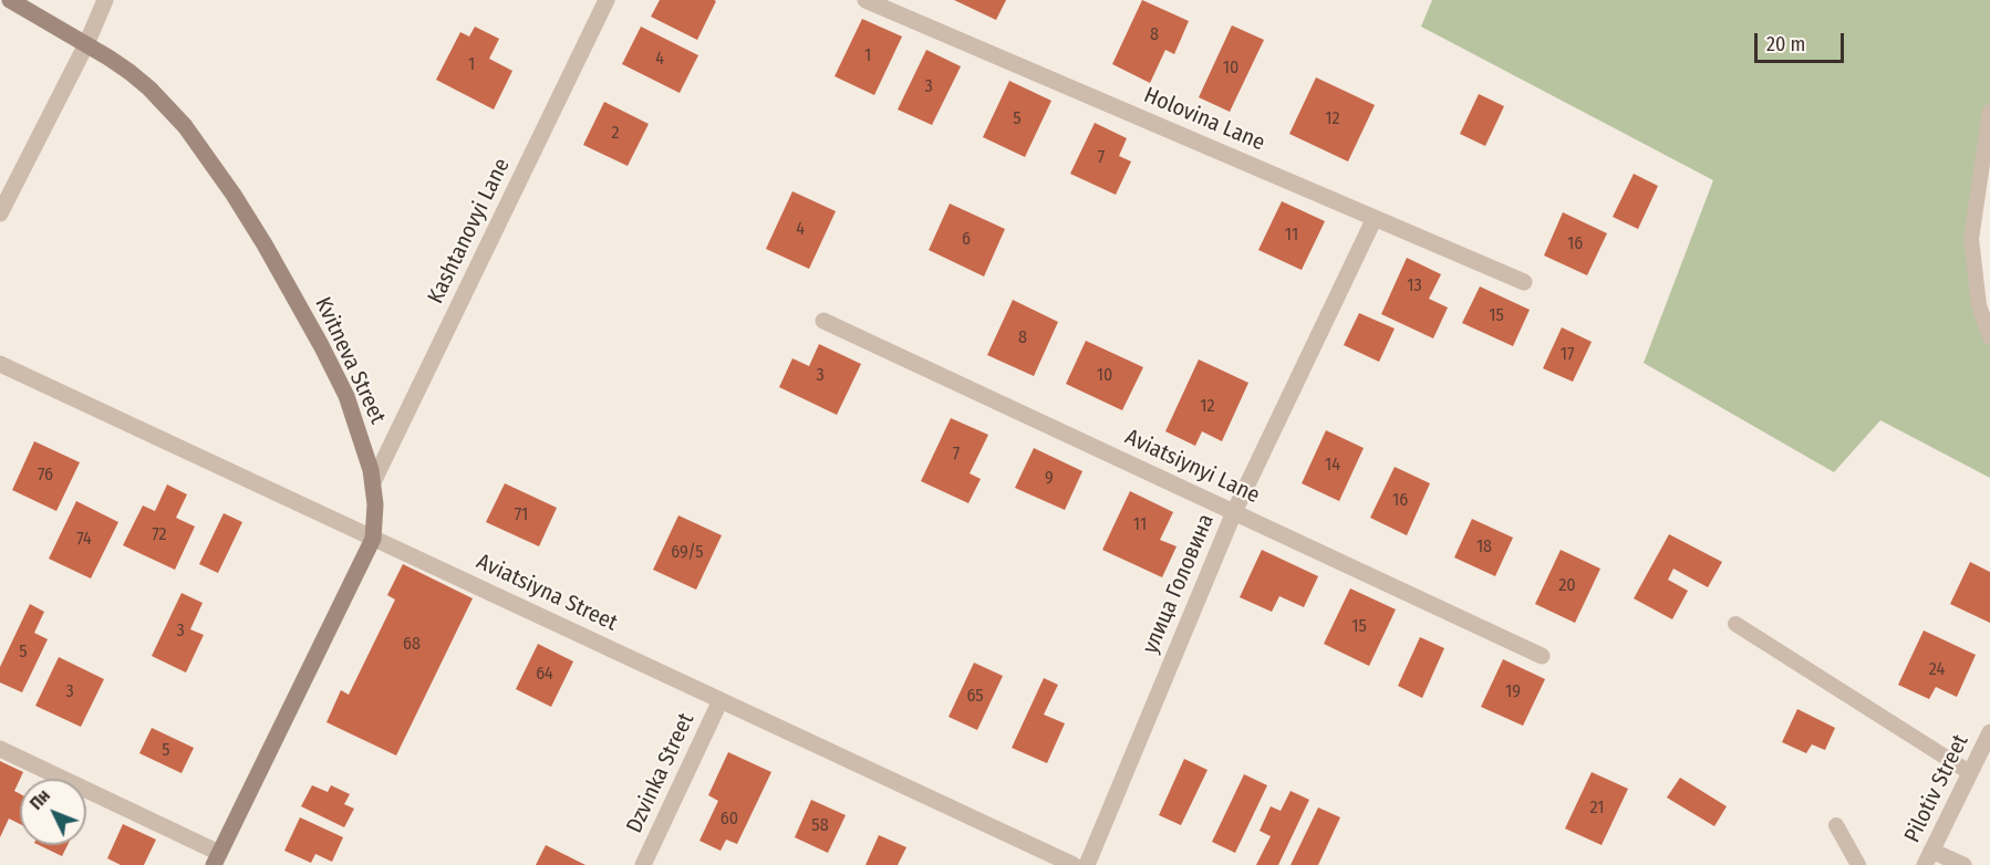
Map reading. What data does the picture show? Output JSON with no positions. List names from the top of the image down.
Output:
{
  "streets": {
    "main road": ["Kvitneva Street"],
    "street": [
      "Holovina Lane",
      "Kashtanovyi Lane",
      "Aviatsiynyi Lane",
      "улица Головина",
      "Aviatsiyna Street",
      "Dzvinka Street",
      "Pilotiv Street"
    ]
  },
  "crossings": [
    ["Holovina Lane", "улица Головина"],
    ["Kashtanovyi Lane", "Kvitneva Street"],
    ["Kvitneva Street", "Aviatsiyna Street"],
    ["Aviatsiynyi Lane", "улица Головина"],
    ["Aviatsiyna Street", "Dzvinka Street"]
  ],
  "house_numbers": [
    "8",
    "1",
    "4",
    "1",
    "10",
    "3",
    "5",
    "12",
    "2",
    "7",
    "4",
    "11",
    "6",
    "16",
    "13",
    "15",
    "8",
    "17",
    "3",
    "10",
    "12",
    "7",
    "14",
    "76",
    "9",
    "16",
    "71",
    "11",
    "72",
    "74",
    "18",
    "69/5",
    "20",
    "15",
    "3",
    "68",
    "5",
    "24",
    "64",
    "3",
    "19",
    "65",
    "5",
    "21",
    "60",
    "58"
  ],
  "scale_bar": "20 m",
  "north": "top left"
}
